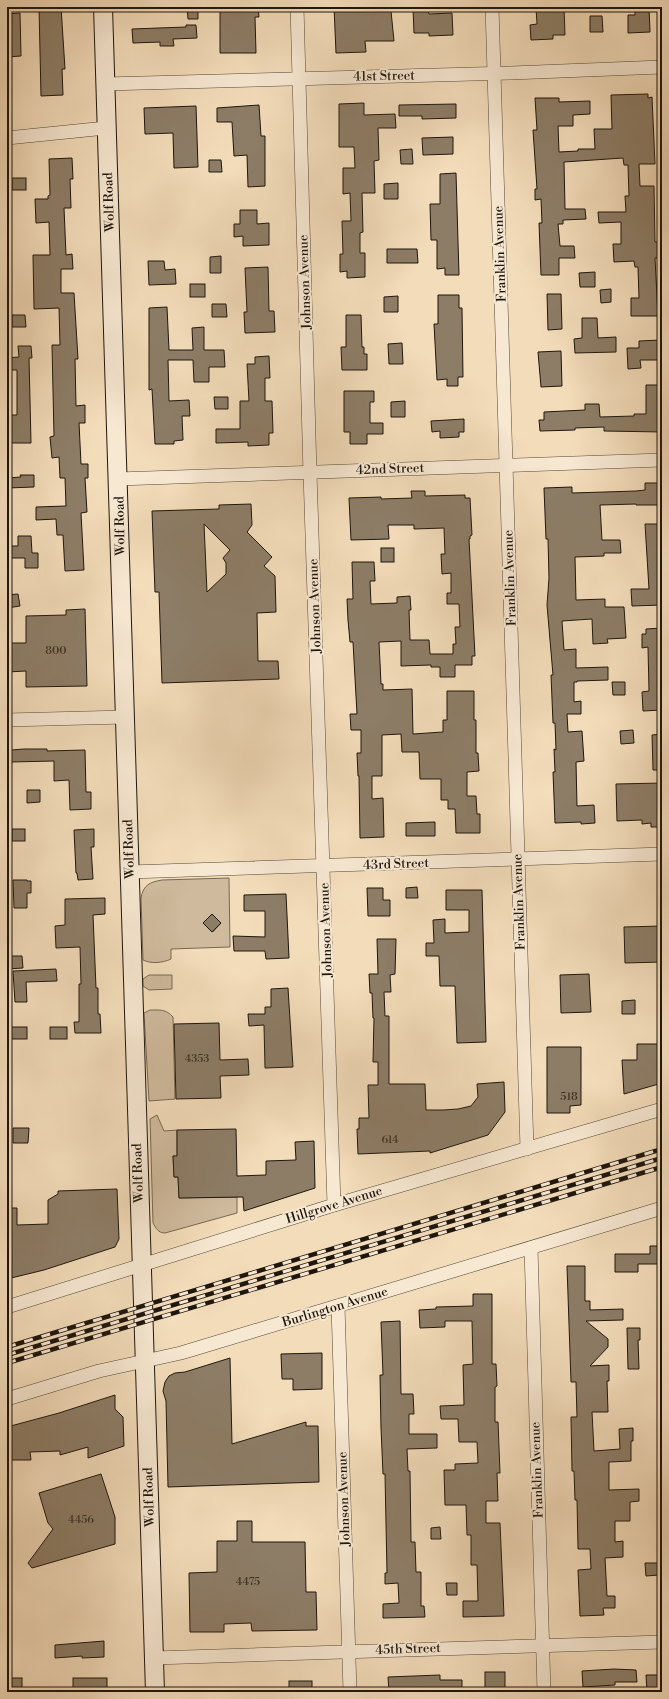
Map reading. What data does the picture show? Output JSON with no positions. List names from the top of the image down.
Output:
{
  "streets": {
    "main road": ["Wolf Road"],
    "street": [
      "41st Street",
      "Franklin Avenue",
      "Johnson Avenue",
      "42nd Street",
      "43rd Street",
      "Hillgrove Avenue",
      "Burlington Avenue",
      "45th Street"
    ]
  },
  "crossings": [
    ["41st Street", "Wolf Road"],
    ["41st Street", "Franklin Avenue"],
    ["41st Street", "Johnson Avenue"],
    ["Wolf Road", "42nd Street"],
    ["Wolf Road", "43rd Street"],
    ["Wolf Road", "Hillgrove Avenue"],
    ["Wolf Road", "Burlington Avenue"],
    ["Wolf Road", "45th Street"],
    ["Franklin Avenue", "42nd Street"],
    ["Franklin Avenue", "43rd Street"],
    ["Franklin Avenue", "Hillgrove Avenue"],
    ["Franklin Avenue", "Burlington Avenue"],
    ["Franklin Avenue", "45th Street"],
    ["Johnson Avenue", "42nd Street"],
    ["Johnson Avenue", "43rd Street"],
    ["Johnson Avenue", "Hillgrove Avenue"],
    ["Johnson Avenue", "Burlington Avenue"],
    ["Johnson Avenue", "45th Street"]
  ],
  "house_numbers": [
    "800",
    "4353",
    "518",
    "614",
    "4456",
    "4475"
  ]
}
